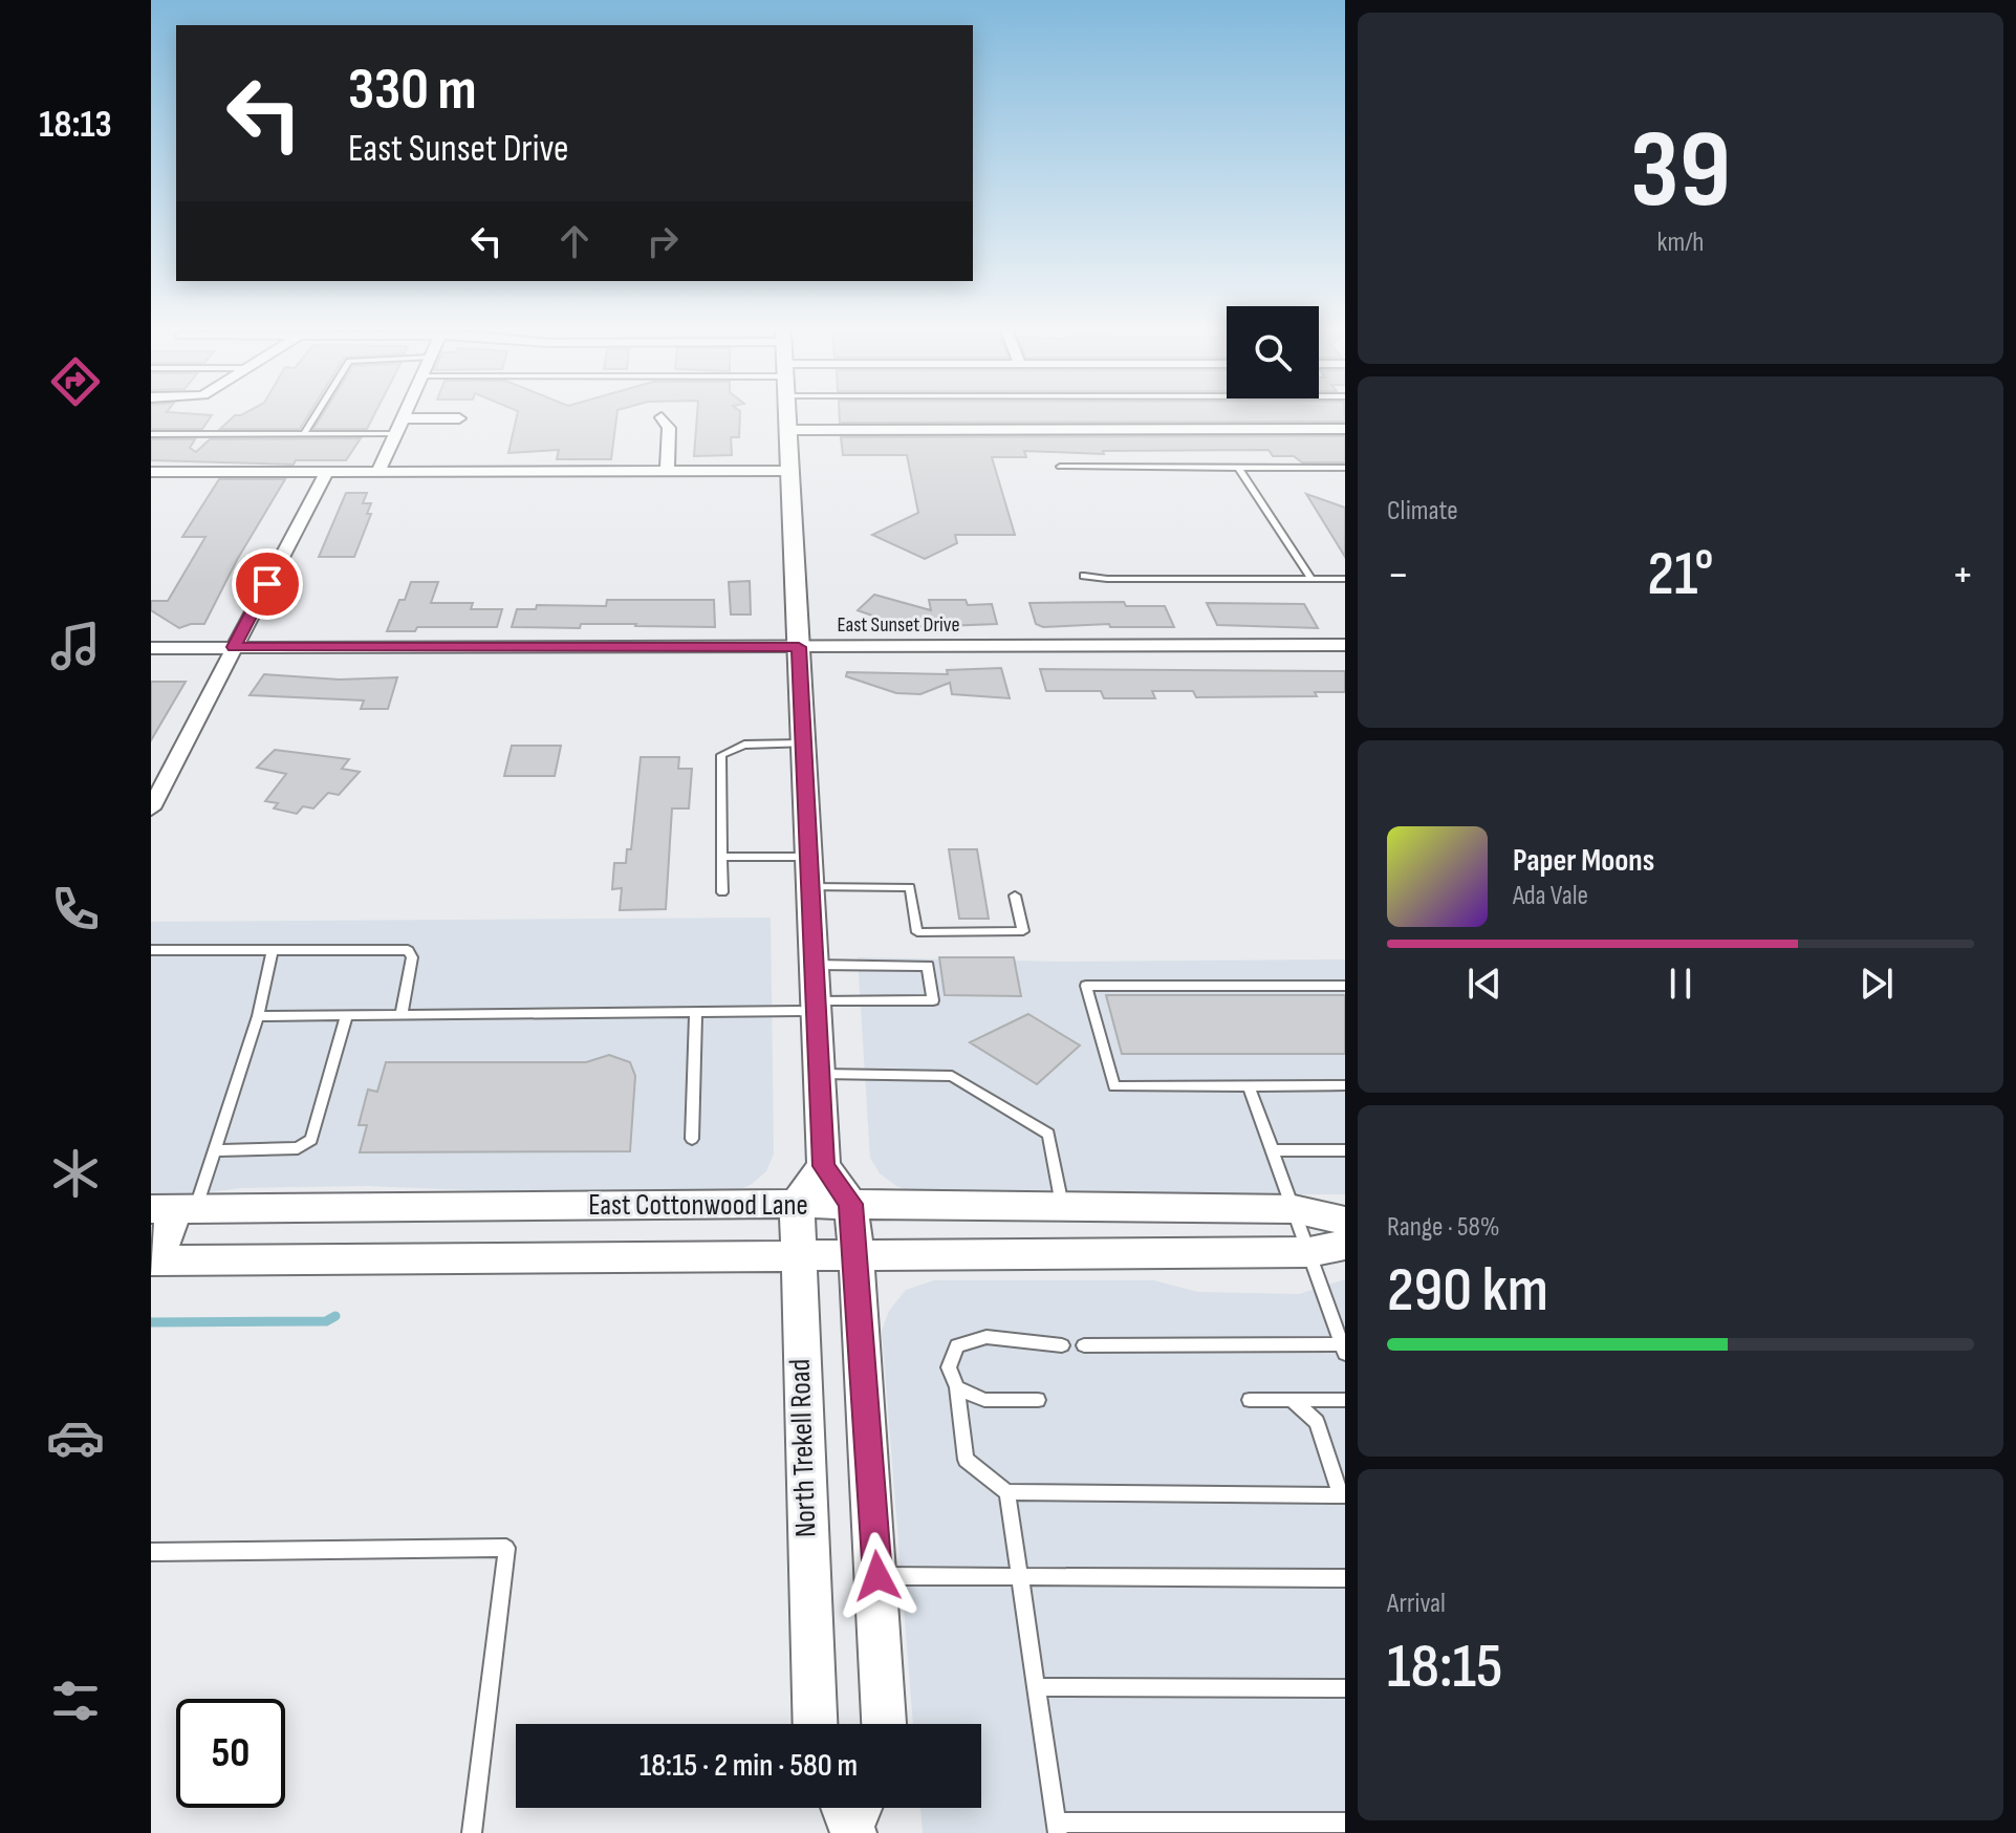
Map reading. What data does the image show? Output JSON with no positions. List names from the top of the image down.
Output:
{
  "streets": {
    "main road": ["East Cottonwood Lane", "North Trekell Road"],
    "street": ["East Sunset Drive"]
  },
  "crossings": [
    ["East Cottonwood Lane", "North Trekell Road"]
  ],
  "page": {
    "tabs": "18:13",
    "tile": [
      ["39", "km/h"],
      "Climate",
      ["Range · 58%", "290 km"],
      ["Arrival", "18:15"]
    ],
    "turn": ["330 m", "East Sunset Drive"],
    "heat": ["−", "21°", "+"],
    "song": ["Paper Moons", "Ada Vale"],
    "limit": "50",
    "trip": "18:15 · 2 min · 580 m"
  }
}
